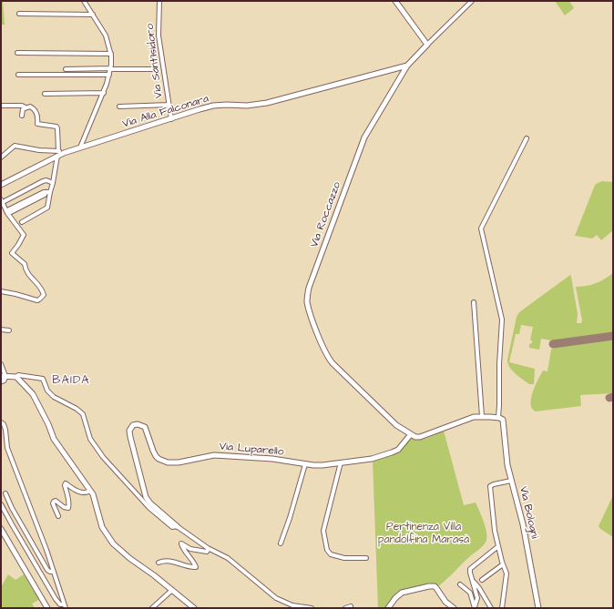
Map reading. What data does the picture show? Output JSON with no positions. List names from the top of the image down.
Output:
{
  "streets": {
    "street": [
      "Via Sant'Isidoro",
      "Via Alla Falconara",
      "Via Roccazzo",
      "Via Luparello",
      "Via Bologni"
    ]
  },
  "crossings": [
    ["Via Sant'Isidoro", "Via Alla Falconara"],
    ["Via Alla Falconara", "Via Roccazzo"],
    ["Via Roccazzo", "Via Luparello"]
  ],
  "districts": ["BAIDA"],
  "parks": ["Pertinenza Villa pandolfina Marasà"]
}
